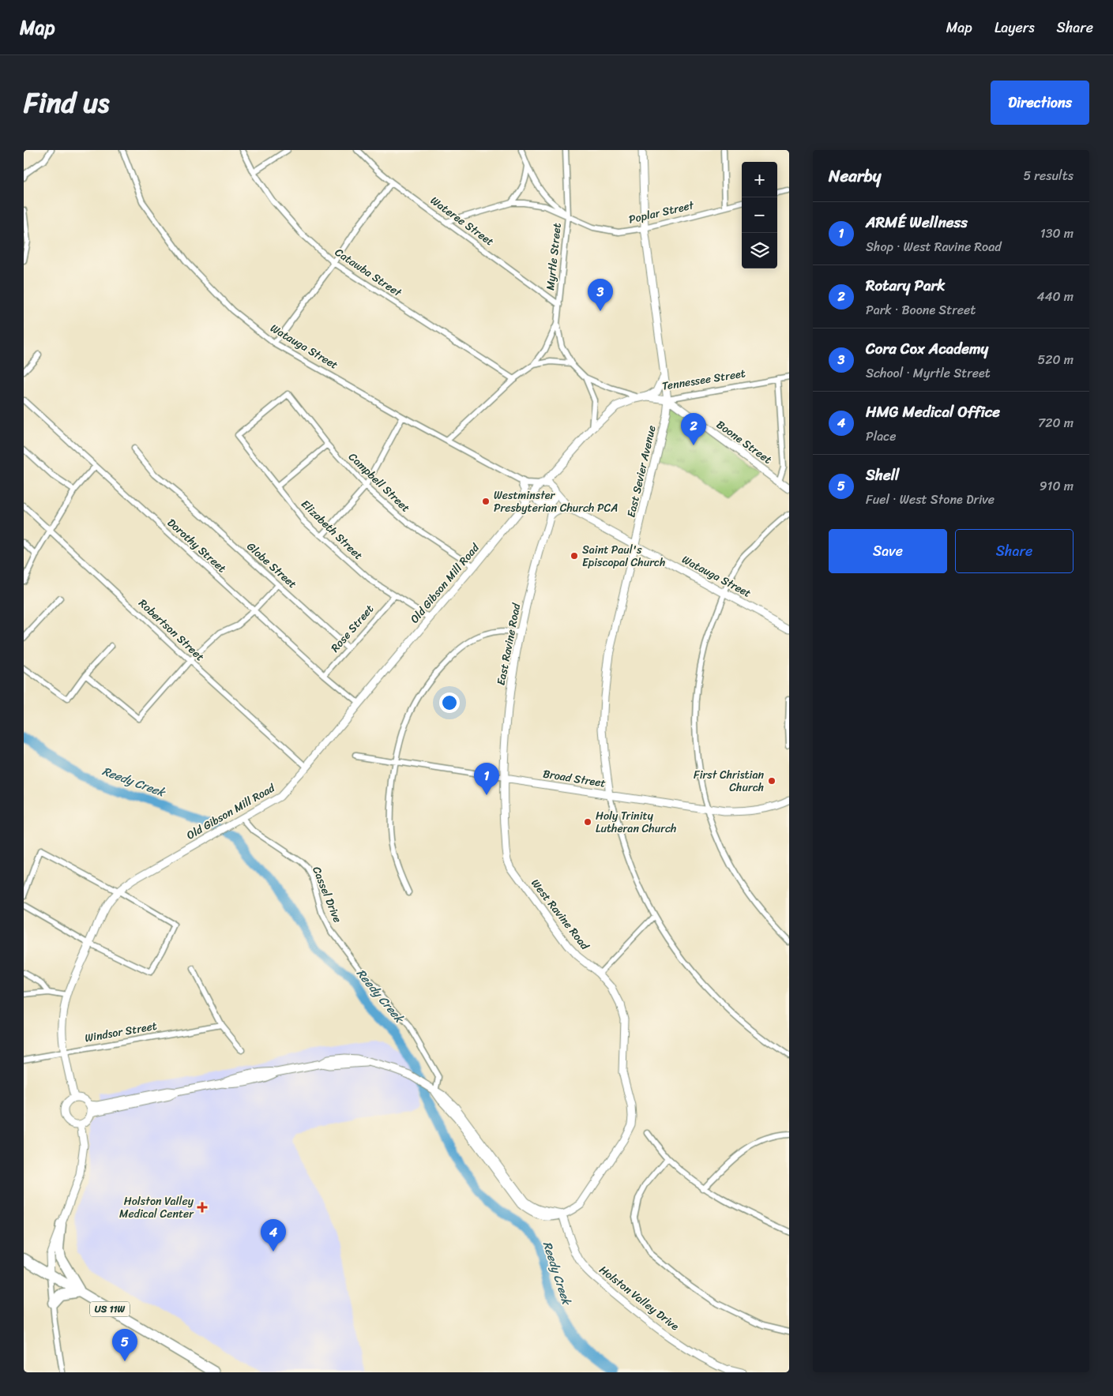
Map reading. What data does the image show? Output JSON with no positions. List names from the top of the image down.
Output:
{
  "streets": {
    "highway": ["US 11W"],
    "street": [
      "Poplar Street",
      "Wateree Street",
      "Myrtle Street",
      "Catawba Street",
      "Watauga Street",
      "Tennessee Street",
      "Boone Street",
      "East Sevier Avenue",
      "Campbell Street",
      "Elizabeth Street",
      "Dorothy Street",
      "Globe Street",
      "Old Gibson Mill Road",
      "Rose Street",
      "Robertson Street",
      "East Ravine Road",
      "Broad Street",
      "Cassel Drive",
      "West Ravine Road",
      "Windsor Street",
      "Holston Valley Drive"
    ]
  },
  "crossings": [
    ["Poplar Street", "Wateree Street"],
    ["Poplar Street", "Myrtle Street"],
    ["Poplar Street", "East Sevier Avenue"],
    ["Wateree Street", "Myrtle Street"],
    ["Myrtle Street", "Tennessee Street"],
    ["Watauga Street", "East Sevier Avenue"],
    ["Watauga Street", "Old Gibson Mill Road"],
    ["Watauga Street", "East Ravine Road"],
    ["Tennessee Street", "Boone Street"],
    ["Tennessee Street", "East Sevier Avenue"],
    ["Boone Street", "East Sevier Avenue"],
    ["East Sevier Avenue", "Broad Street"],
    ["Campbell Street", "Elizabeth Street"],
    ["Campbell Street", "Old Gibson Mill Road"],
    ["Elizabeth Street", "Old Gibson Mill Road"],
    ["Elizabeth Street", "Rose Street"],
    ["Dorothy Street", "Old Gibson Mill Road"],
    ["Dorothy Street", "Rose Street"],
    ["Globe Street", "Rose Street"],
    ["Old Gibson Mill Road", "Robertson Street"],
    ["Old Gibson Mill Road", "East Ravine Road"],
    ["Old Gibson Mill Road", "Cassel Drive"],
    ["Old Gibson Mill Road", "West Ravine Road"],
    ["Old Gibson Mill Road", "Windsor Street"],
    ["East Ravine Road", "Broad Street"],
    ["East Ravine Road", "West Ravine Road"],
    ["Broad Street", "West Ravine Road"],
    ["Cassel Drive", "West Ravine Road"],
    ["West Ravine Road", "Holston Valley Drive"]
  ],
  "water": ["Reedy Creek"],
  "places": {
    "other": [
      "Westminster Presbyterian Church PCA",
      "Saint Paul's Episcopal Church",
      "First Christian Church",
      "Holy Trinity Lutheran Church"
    ],
    "health": ["Holston Valley Medical Center"]
  },
  "page": {
    "header": "Map",
    "nav": ["Map", "Layers", "Share"],
    "title": "Find us",
    "buttons": [
      "Directions",
      ["Save", "Share"]
    ],
    "heading": ["Nearby", "5 results"],
    "map_buttons": ["+", "−"],
    "list": [
      {
        "mark": "1",
        "name": "ARMÉ Wellness",
        "note": "Shop · West Ravine Road",
        "value": "130 m"
      },
      {
        "mark": "2",
        "name": "Rotary Park",
        "note": "Park · Boone Street",
        "value": "440 m"
      },
      {
        "mark": "3",
        "name": "Cora Cox Academy",
        "note": "School · Myrtle Street",
        "value": "520 m"
      },
      {
        "mark": "4",
        "name": "HMG Medical Office",
        "note": "Place",
        "value": "720 m"
      },
      {
        "mark": "5",
        "name": "Shell",
        "note": "Fuel · West Stone Drive",
        "value": "910 m"
      }
    ],
    "pins": [
      "3",
      "2",
      "1",
      "4",
      "5"
    ]
  }
}
